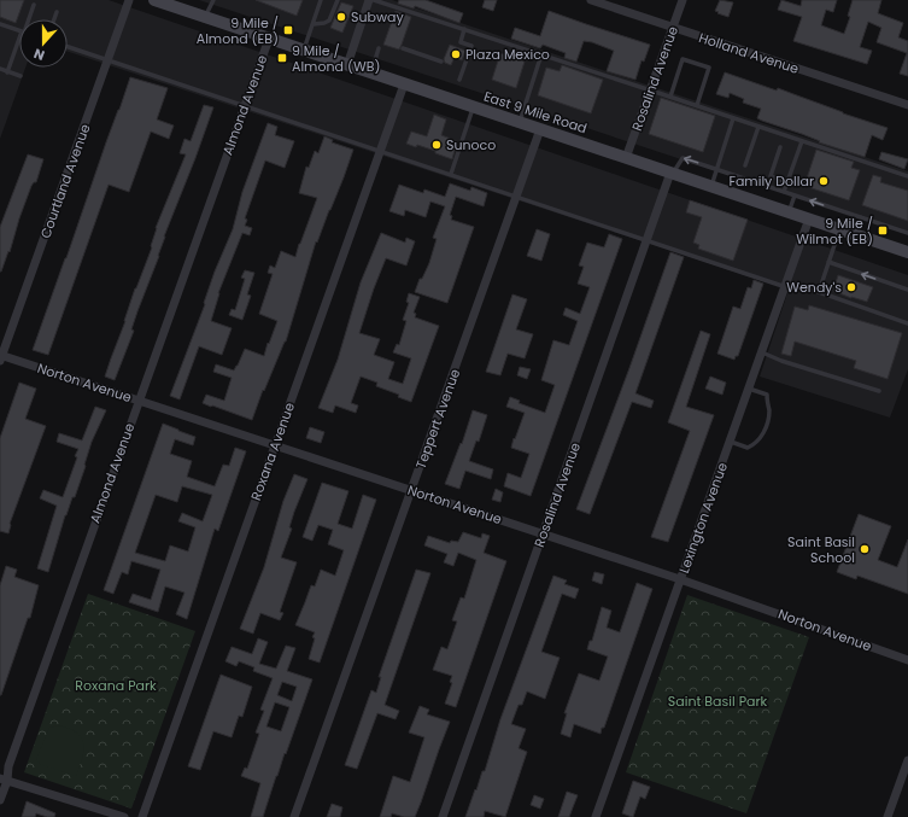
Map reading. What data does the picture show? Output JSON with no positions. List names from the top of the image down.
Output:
{
  "streets": {
    "main road": ["East 9 Mile Road"],
    "street": [
      "Holland Avenue",
      "Rosalind Avenue",
      "Almond Avenue",
      "Courtland Avenue",
      "Norton Avenue",
      "Teppert Avenue",
      "Roxana Avenue",
      "Lexington Avenue"
    ]
  },
  "crossings": [
    ["Holland Avenue", "Rosalind Avenue"],
    ["Rosalind Avenue", "East 9 Mile Road"],
    ["Rosalind Avenue", "Norton Avenue"],
    ["Almond Avenue", "East 9 Mile Road"],
    ["Almond Avenue", "Norton Avenue"],
    ["East 9 Mile Road", "Teppert Avenue"],
    ["East 9 Mile Road", "Roxana Avenue"],
    ["East 9 Mile Road", "Lexington Avenue"],
    ["Courtland Avenue", "Norton Avenue"],
    ["Norton Avenue", "Teppert Avenue"],
    ["Norton Avenue", "Roxana Avenue"],
    ["Norton Avenue", "Lexington Avenue"]
  ],
  "parks": ["Roxana Park", "Saint Basil Park"],
  "places": {
    "other": [
      "Subway",
      "Plaza Mexico",
      "Sunoco",
      "Family Dollar",
      "Wendy's",
      "Saint Basil School"
    ],
    "transit": ["9 Mile / Almond (EB)", "9 Mile / Almond (WB)", "9 Mile / Wilmot (EB)"]
  },
  "north": "bottom"
}
